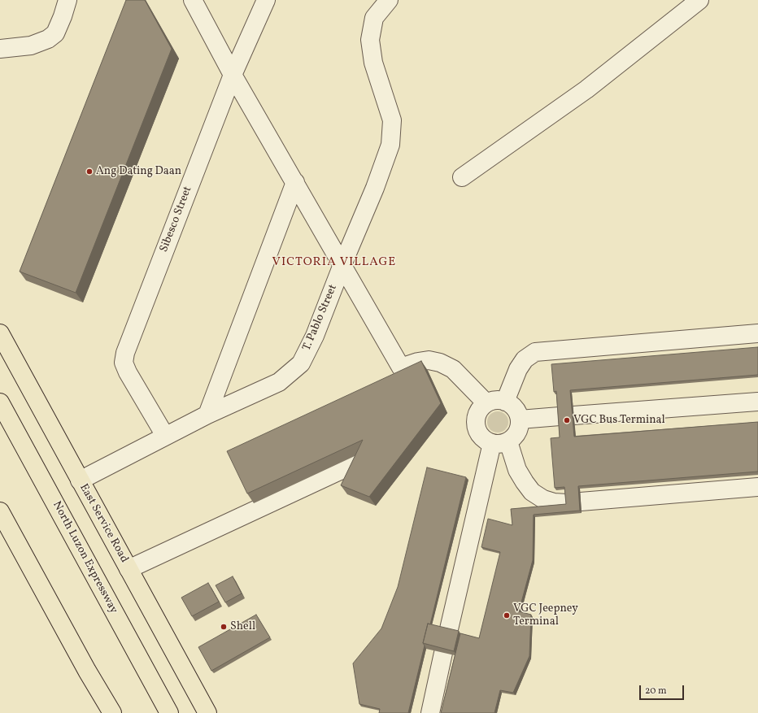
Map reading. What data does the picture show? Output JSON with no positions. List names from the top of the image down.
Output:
{
  "streets": {
    "main road": ["East Service Road", "North Luzon Expressway"],
    "street": ["Sibesco Street", "T. Pablo Street"]
  },
  "crossings": [
    ["Sibesco Street", "T. Pablo Street"],
    ["T. Pablo Street", "East Service Road"]
  ],
  "districts": ["VICTORIA VILLAGE"],
  "places": [
    "Ang Dating Daan",
    "VGC Bus Terminal",
    "VGC Jeepney Terminal",
    "Shell"
  ],
  "scale_bar": "20 m"
}
